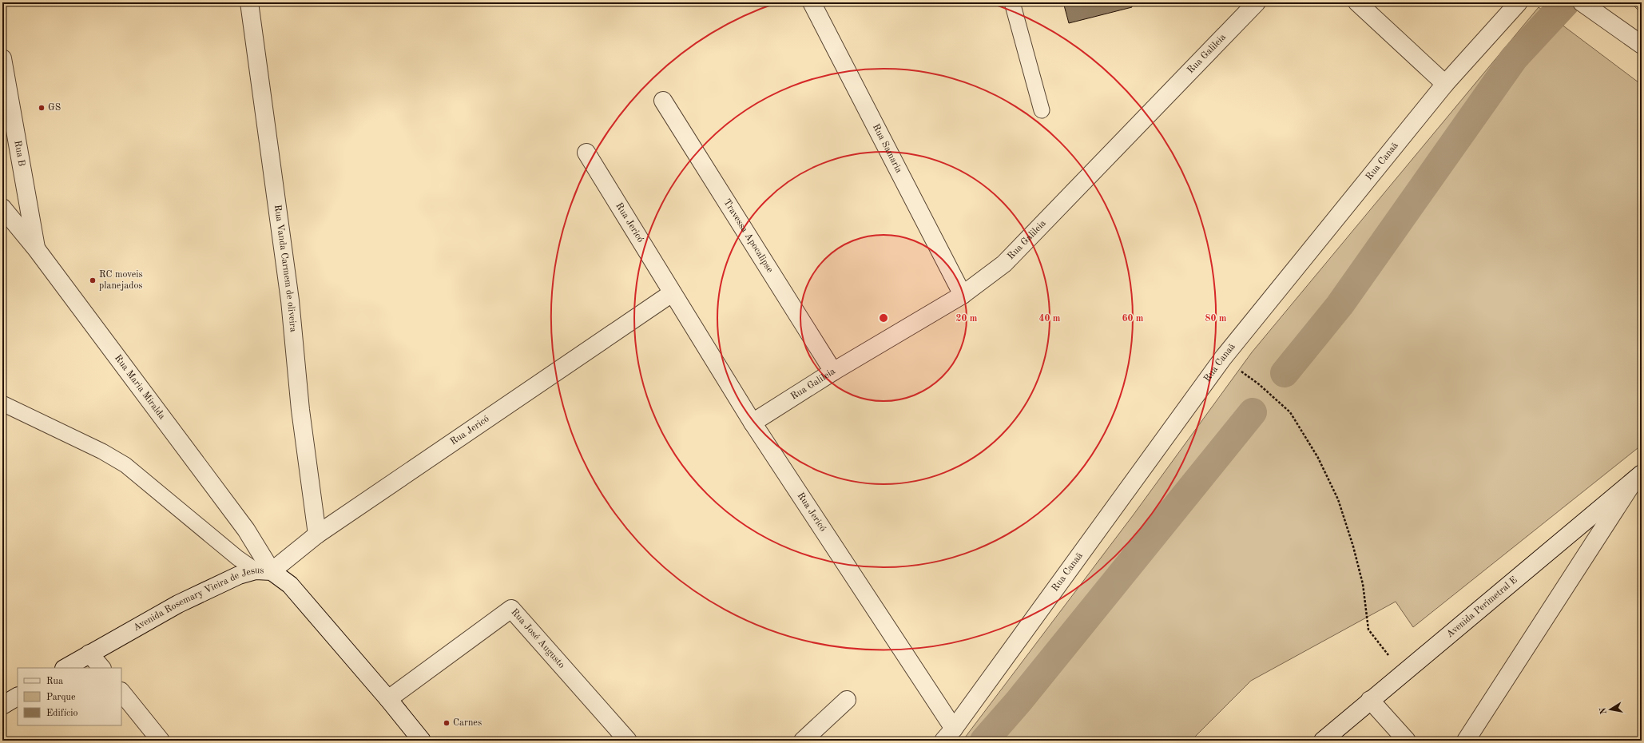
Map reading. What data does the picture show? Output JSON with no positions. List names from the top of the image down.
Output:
{
  "streets": {
    "street": [
      "Rua Galileia",
      "Rua Samaria",
      "Rua B",
      "Rua Canaã",
      "Rua Jericó",
      "Travessa Apocalipse",
      "Rua Vanda Carmem de oliveira",
      "Rua Maria Miralda",
      "Avenida Rosemary Vieira de Jesus",
      "Avenida Perimetral E",
      "Rua José Augusto"
    ]
  },
  "crossings": [
    ["Rua Galileia", "Rua Samaria"],
    ["Rua Galileia", "Rua Jericó"],
    ["Rua Galileia", "Travessa Apocalipse"],
    ["Rua B", "Rua Maria Miralda"],
    ["Rua Canaã", "Rua Jericó"],
    ["Rua Jericó", "Rua Vanda Carmem de oliveira"],
    ["Rua Jericó", "Rua Maria Miralda"],
    ["Rua Jericó", "Avenida Rosemary Vieira de Jesus"],
    ["Rua Maria Miralda", "Avenida Rosemary Vieira de Jesus"],
    ["Avenida Rosemary Vieira de Jesus", "Rua José Augusto"]
  ],
  "places": ["GS", "RC moveis planejados", "Carnes"],
  "legend": ["Rua", "Parque", "Edifício"],
  "north": "left",
  "rings": [
    "20 m",
    "40 m",
    "60 m",
    "80 m"
  ]
}
